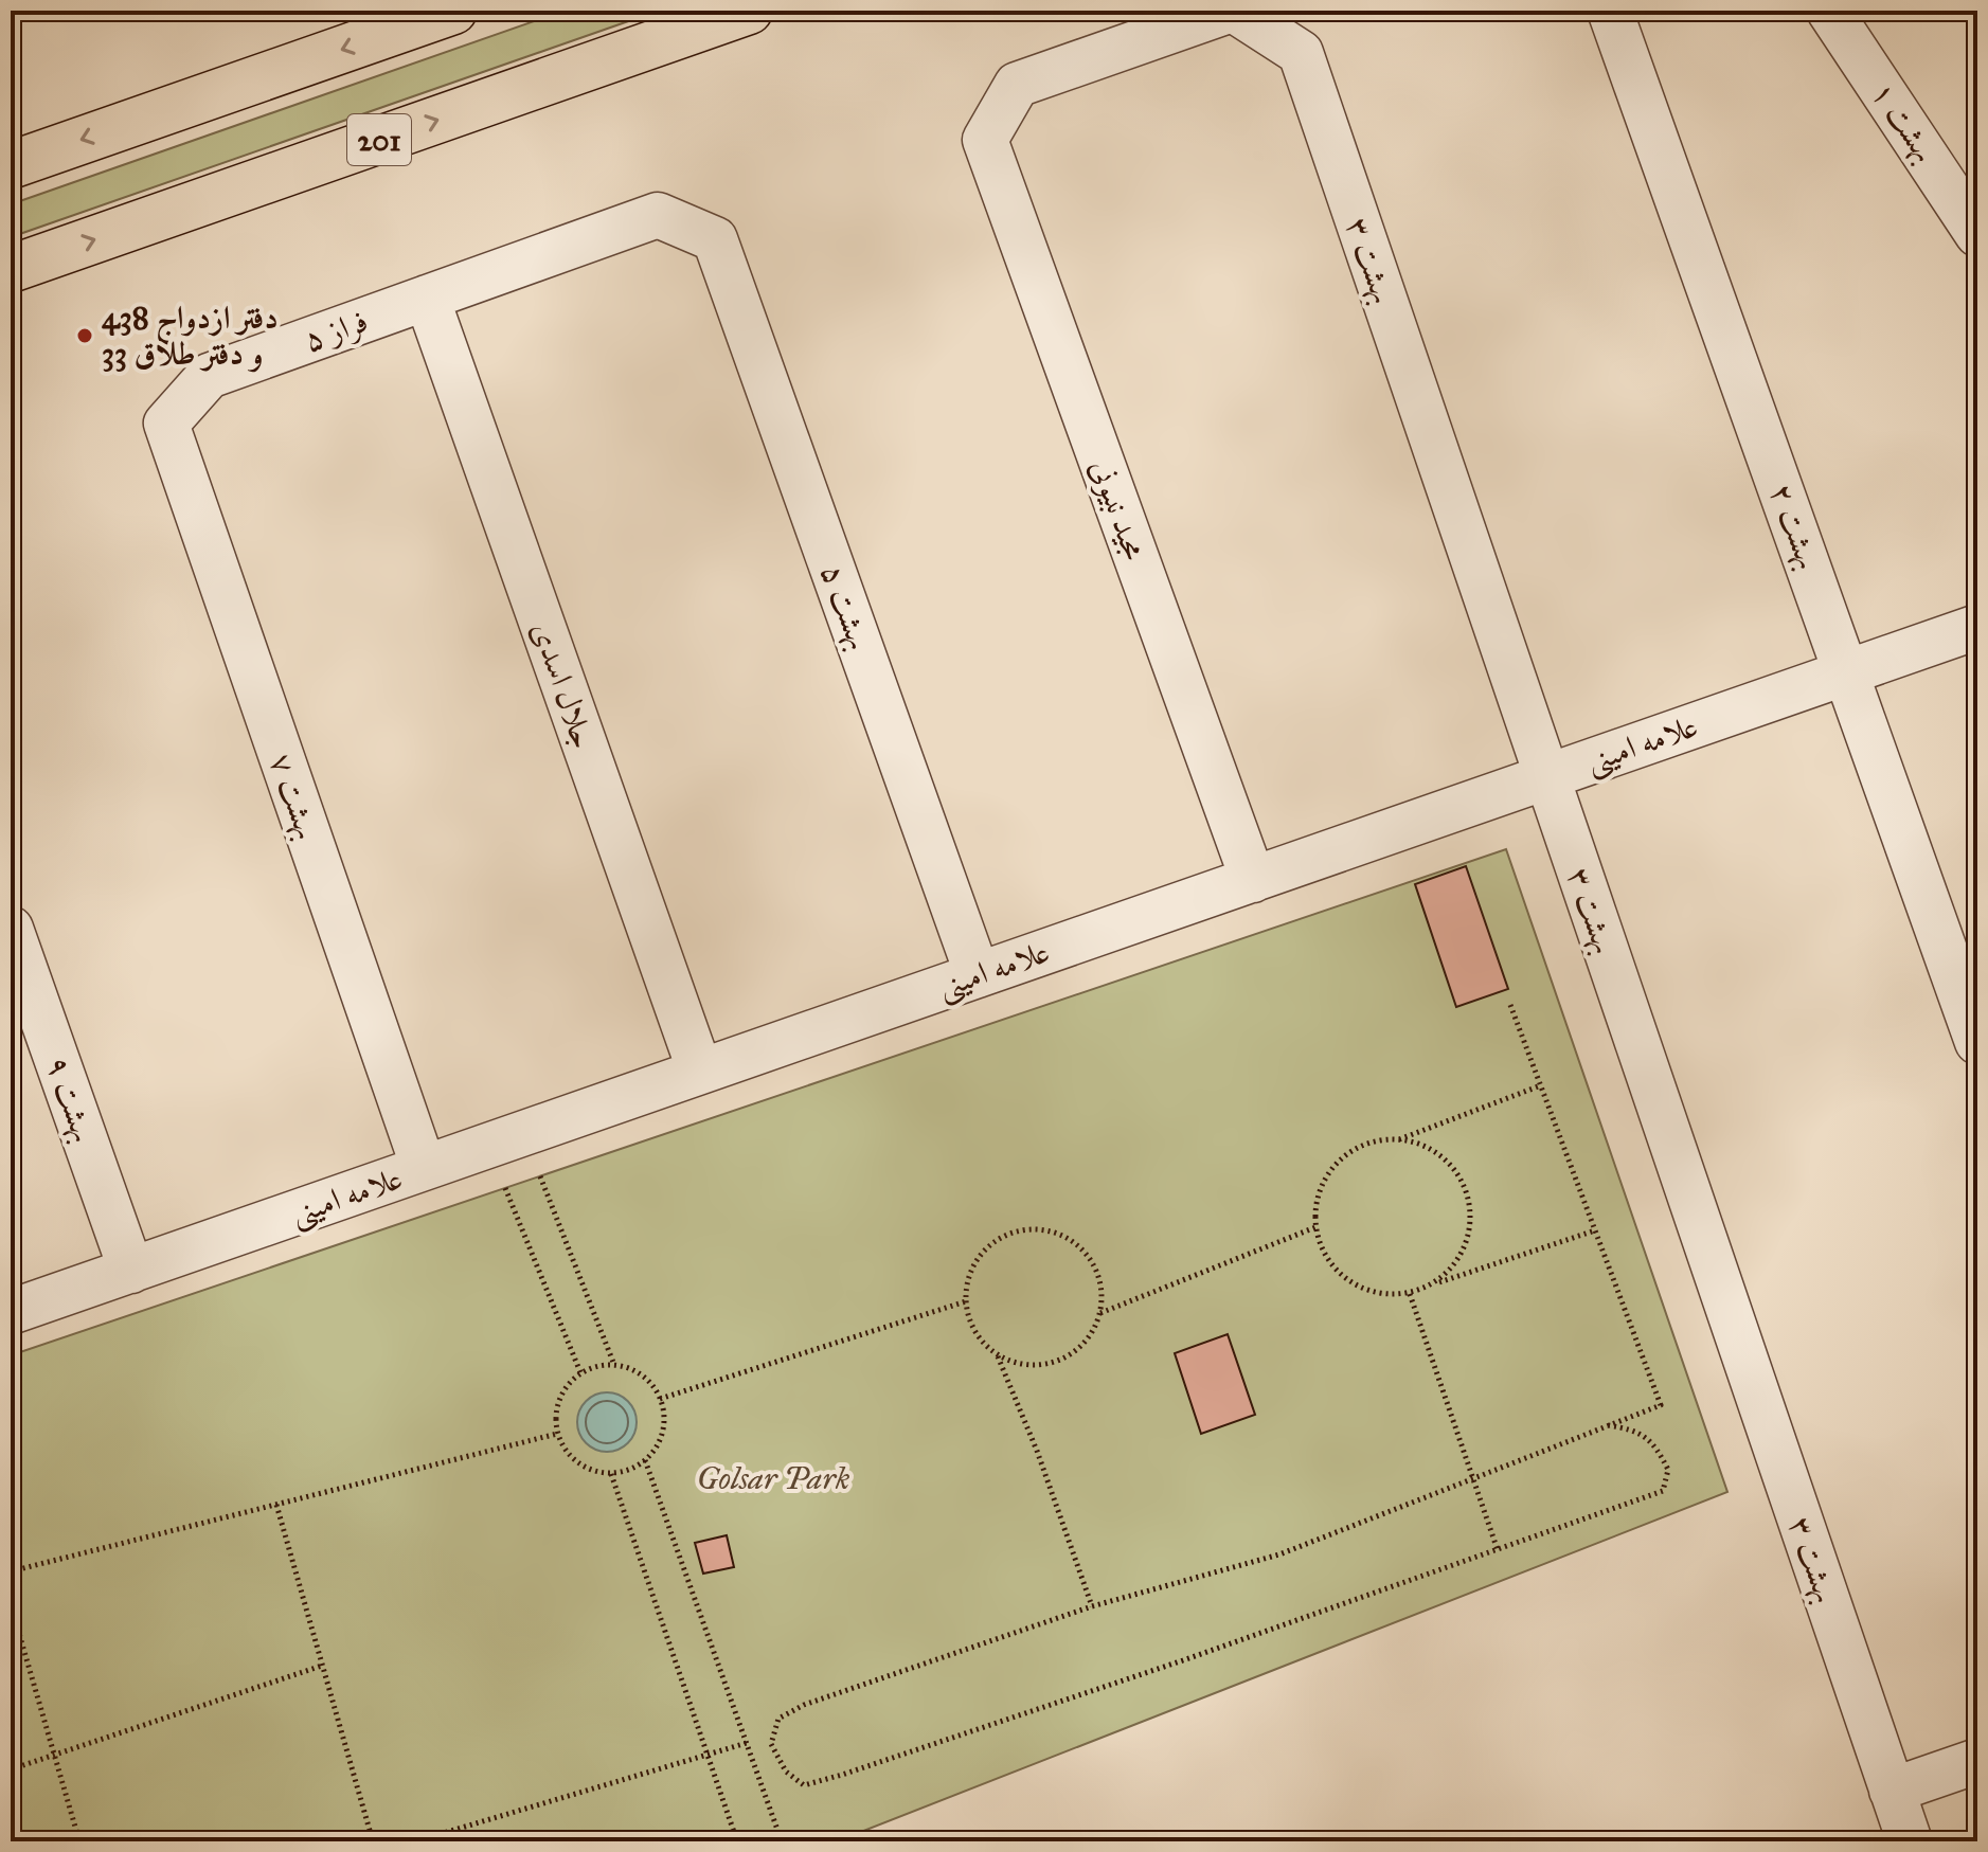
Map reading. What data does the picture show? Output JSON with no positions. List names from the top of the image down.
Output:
{
  "streets": {
    "main road": ["201"],
    "street": [
      "بهشت ۱",
      "بهشت ۳",
      "فراز ۵",
      "مجید نبیونی",
      "بهشت ۲",
      "بهشت ۵",
      "جلال اسدی",
      "علامه امینی",
      "بهشت ۷",
      "بهشت ۹"
    ]
  },
  "crossings": [
    ["بهشت ۳", "مجید نبیونی"],
    ["بهشت ۳", "علامه امینی"],
    ["فراز ۵", "بهشت ۵"],
    ["فراز ۵", "جلال اسدی"],
    ["فراز ۵", "بهشت ۷"],
    ["مجید نبیونی", "علامه امینی"],
    ["بهشت ۲", "علامه امینی"],
    ["بهشت ۵", "علامه امینی"],
    ["جلال اسدی", "علامه امینی"],
    ["علامه امینی", "بهشت ۷"],
    ["علامه امینی", "بهشت ۹"]
  ],
  "parks": ["Golsar Park"],
  "places": ["دفتر ازدواج 438 و دفتر طلاق 33"]
}
